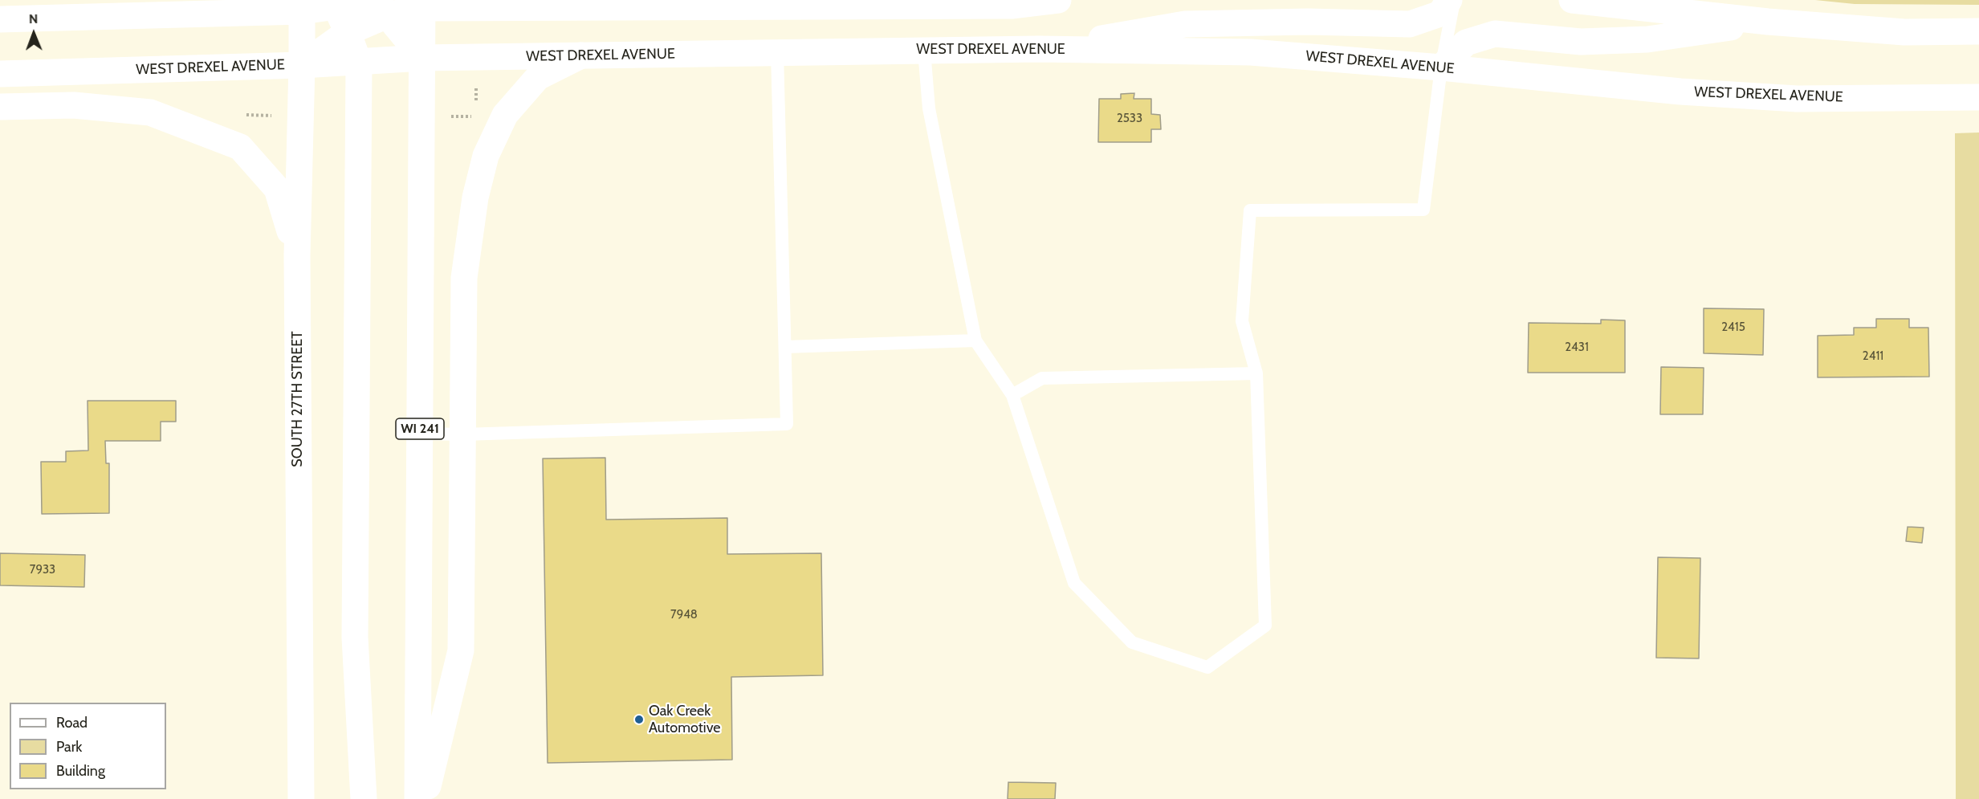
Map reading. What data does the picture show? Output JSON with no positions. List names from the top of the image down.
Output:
{
  "streets": {
    "main road": ["WEST DREXEL AVENUE", "SOUTH 27TH STREET", "WI 241"]
  },
  "crossings": [
    ["WEST DREXEL AVENUE", "SOUTH 27TH STREET"],
    ["WEST DREXEL AVENUE", "WI 241"]
  ],
  "places": ["Oak Creek Automotive"],
  "house_numbers": [
    "2533",
    "2415",
    "2431",
    "2411",
    "7933",
    "7948"
  ],
  "legend": ["Road", "Park", "Building"],
  "north": "top"
}
